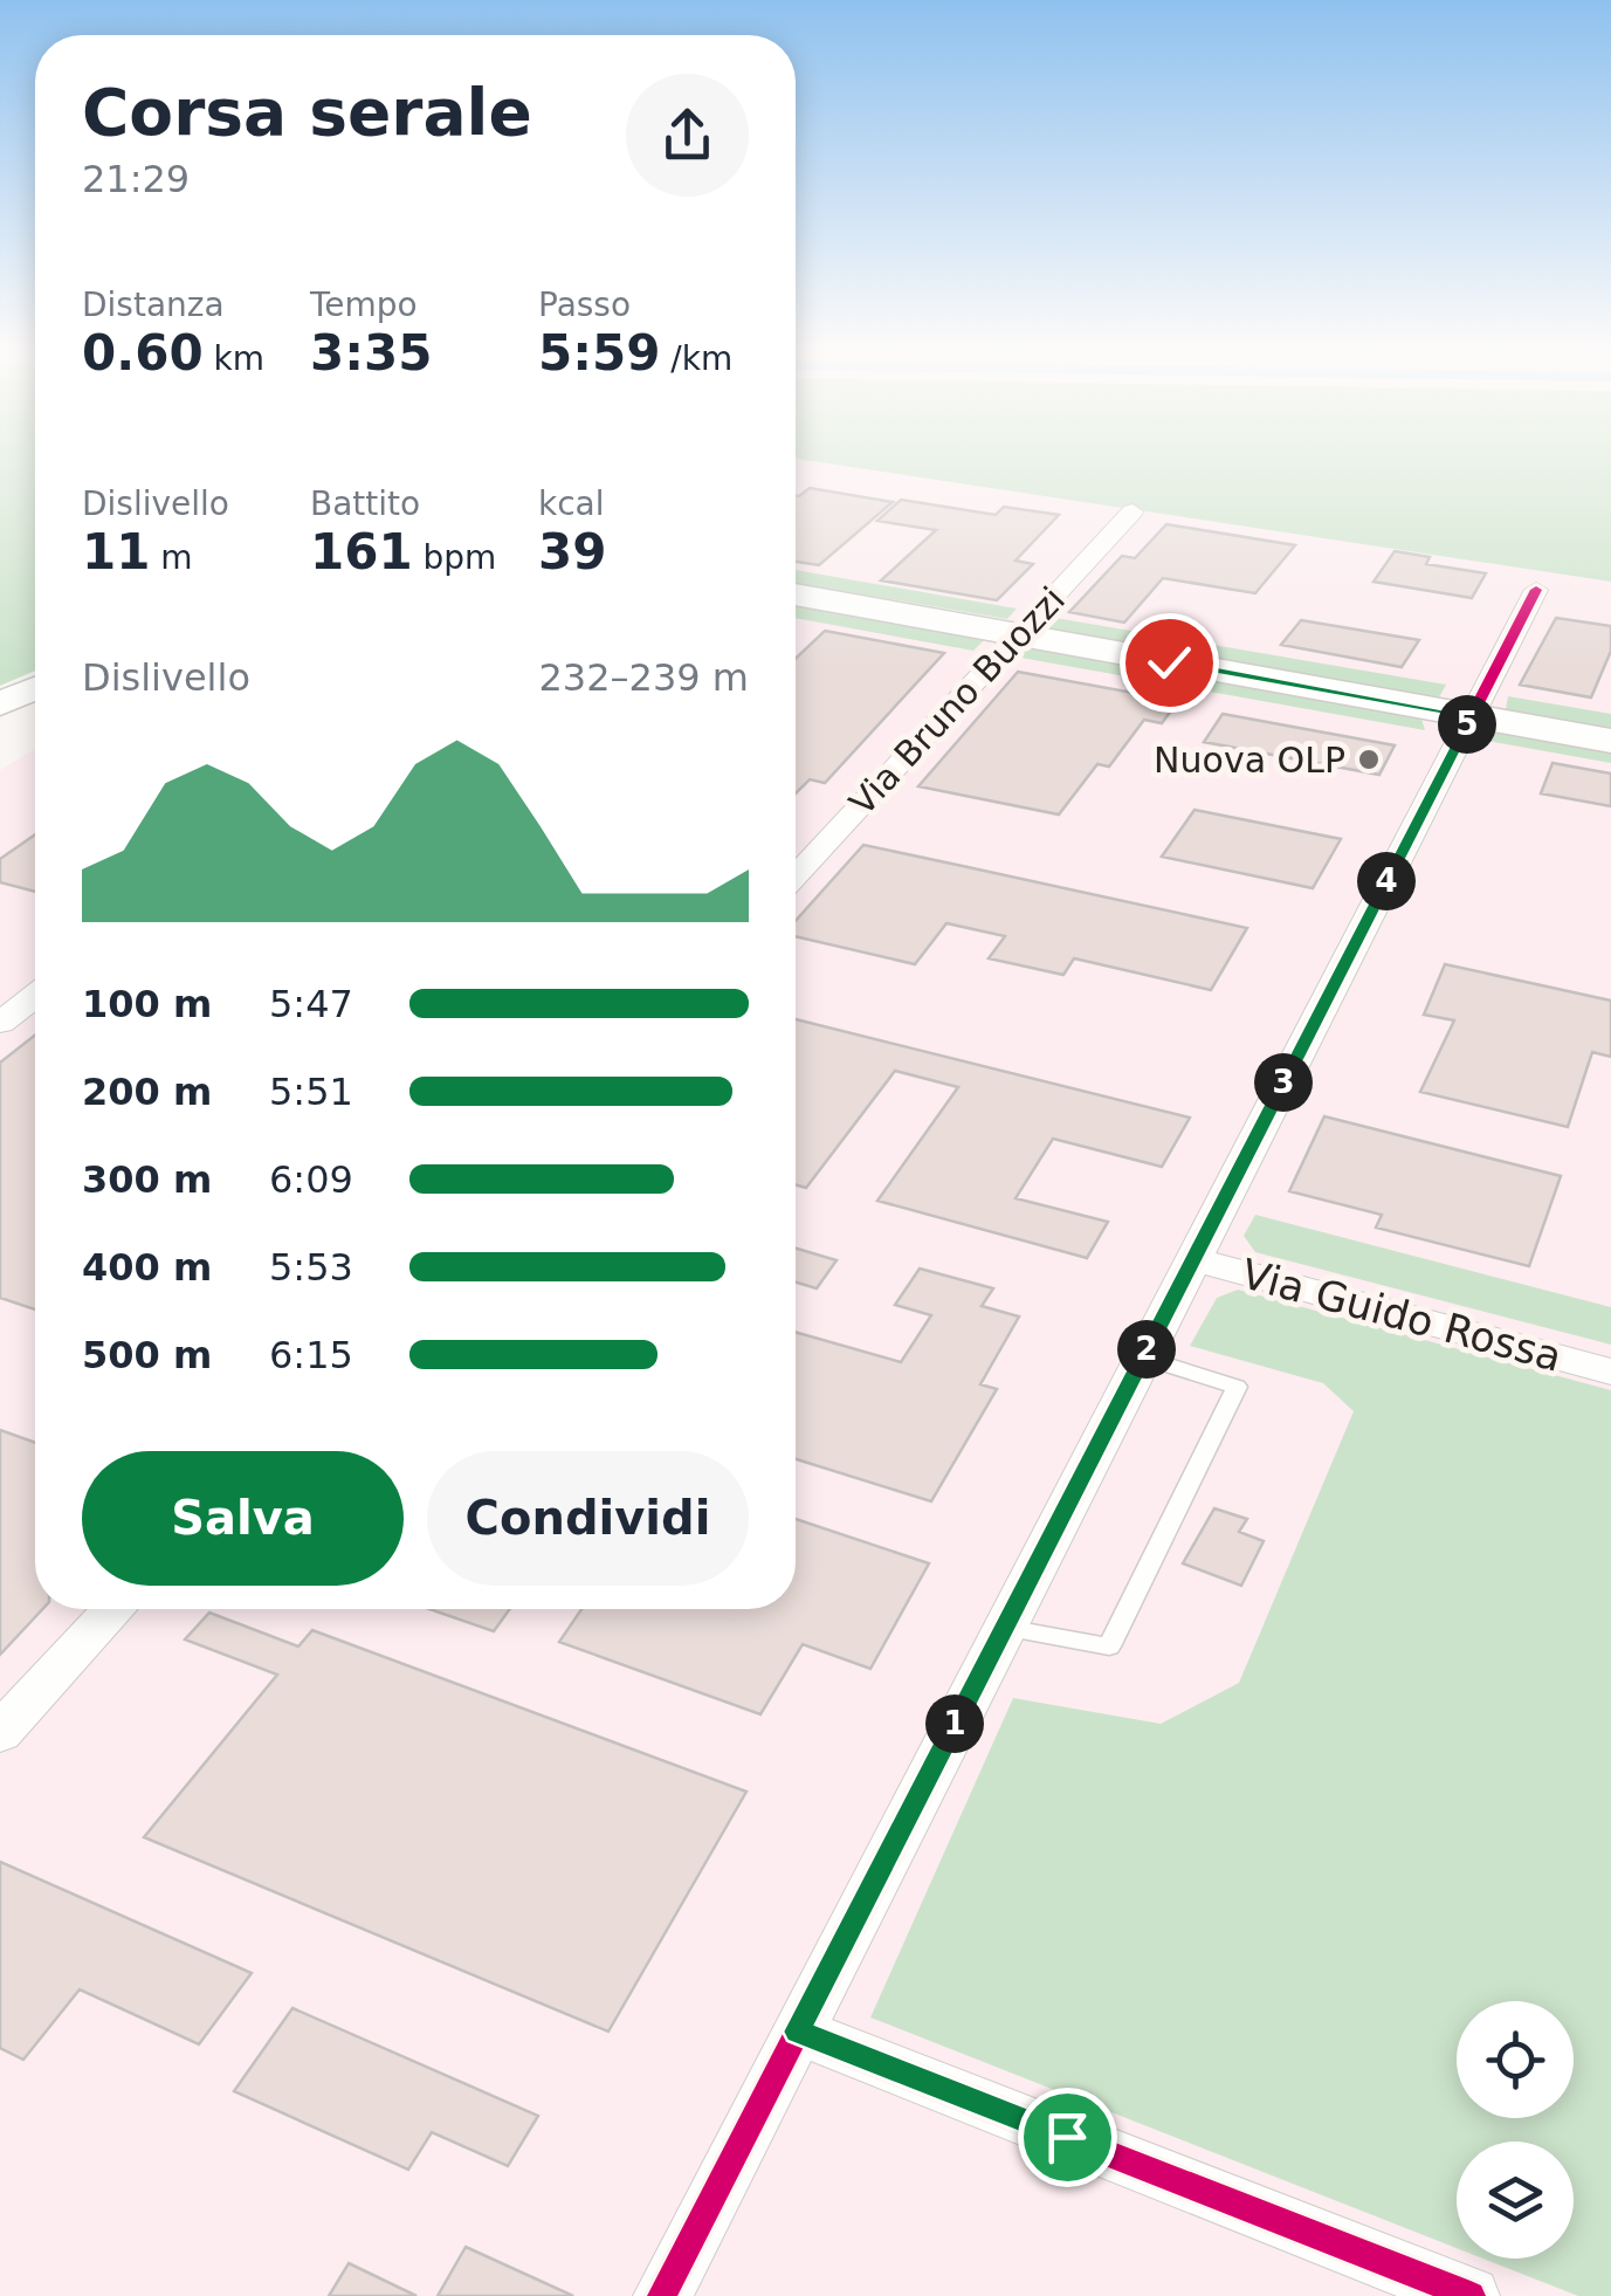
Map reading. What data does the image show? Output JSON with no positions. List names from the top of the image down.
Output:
{
  "streets": {
    "street": ["Via Bruno Buozzi", "Via Guido Rossa"]
  },
  "places": ["Nuova OLP"],
  "page": {
    "heading": ["Corsa serale", "21:29"],
    "stats": [
      ["Distanza", "0.60 km"],
      ["Tempo", "3:35"],
      ["Passo", "5:59 /km"],
      ["Dislivello", "11 m"],
      ["Battito", "161 bpm"],
      ["kcal", "39"]
    ],
    "chart": ["Dislivello", "232–239 m"],
    "pins": [
      "5",
      "4",
      "3",
      "2",
      "1"
    ],
    "list": [
      {
        "name": "100 m",
        "note": "5:47"
      },
      {
        "name": "200 m",
        "note": "5:51"
      },
      {
        "name": "300 m",
        "note": "6:09"
      },
      {
        "name": "400 m",
        "note": "5:53"
      },
      {
        "name": "500 m",
        "note": "6:15"
      }
    ],
    "buttons": ["Salva", "Condividi"]
  }
}
